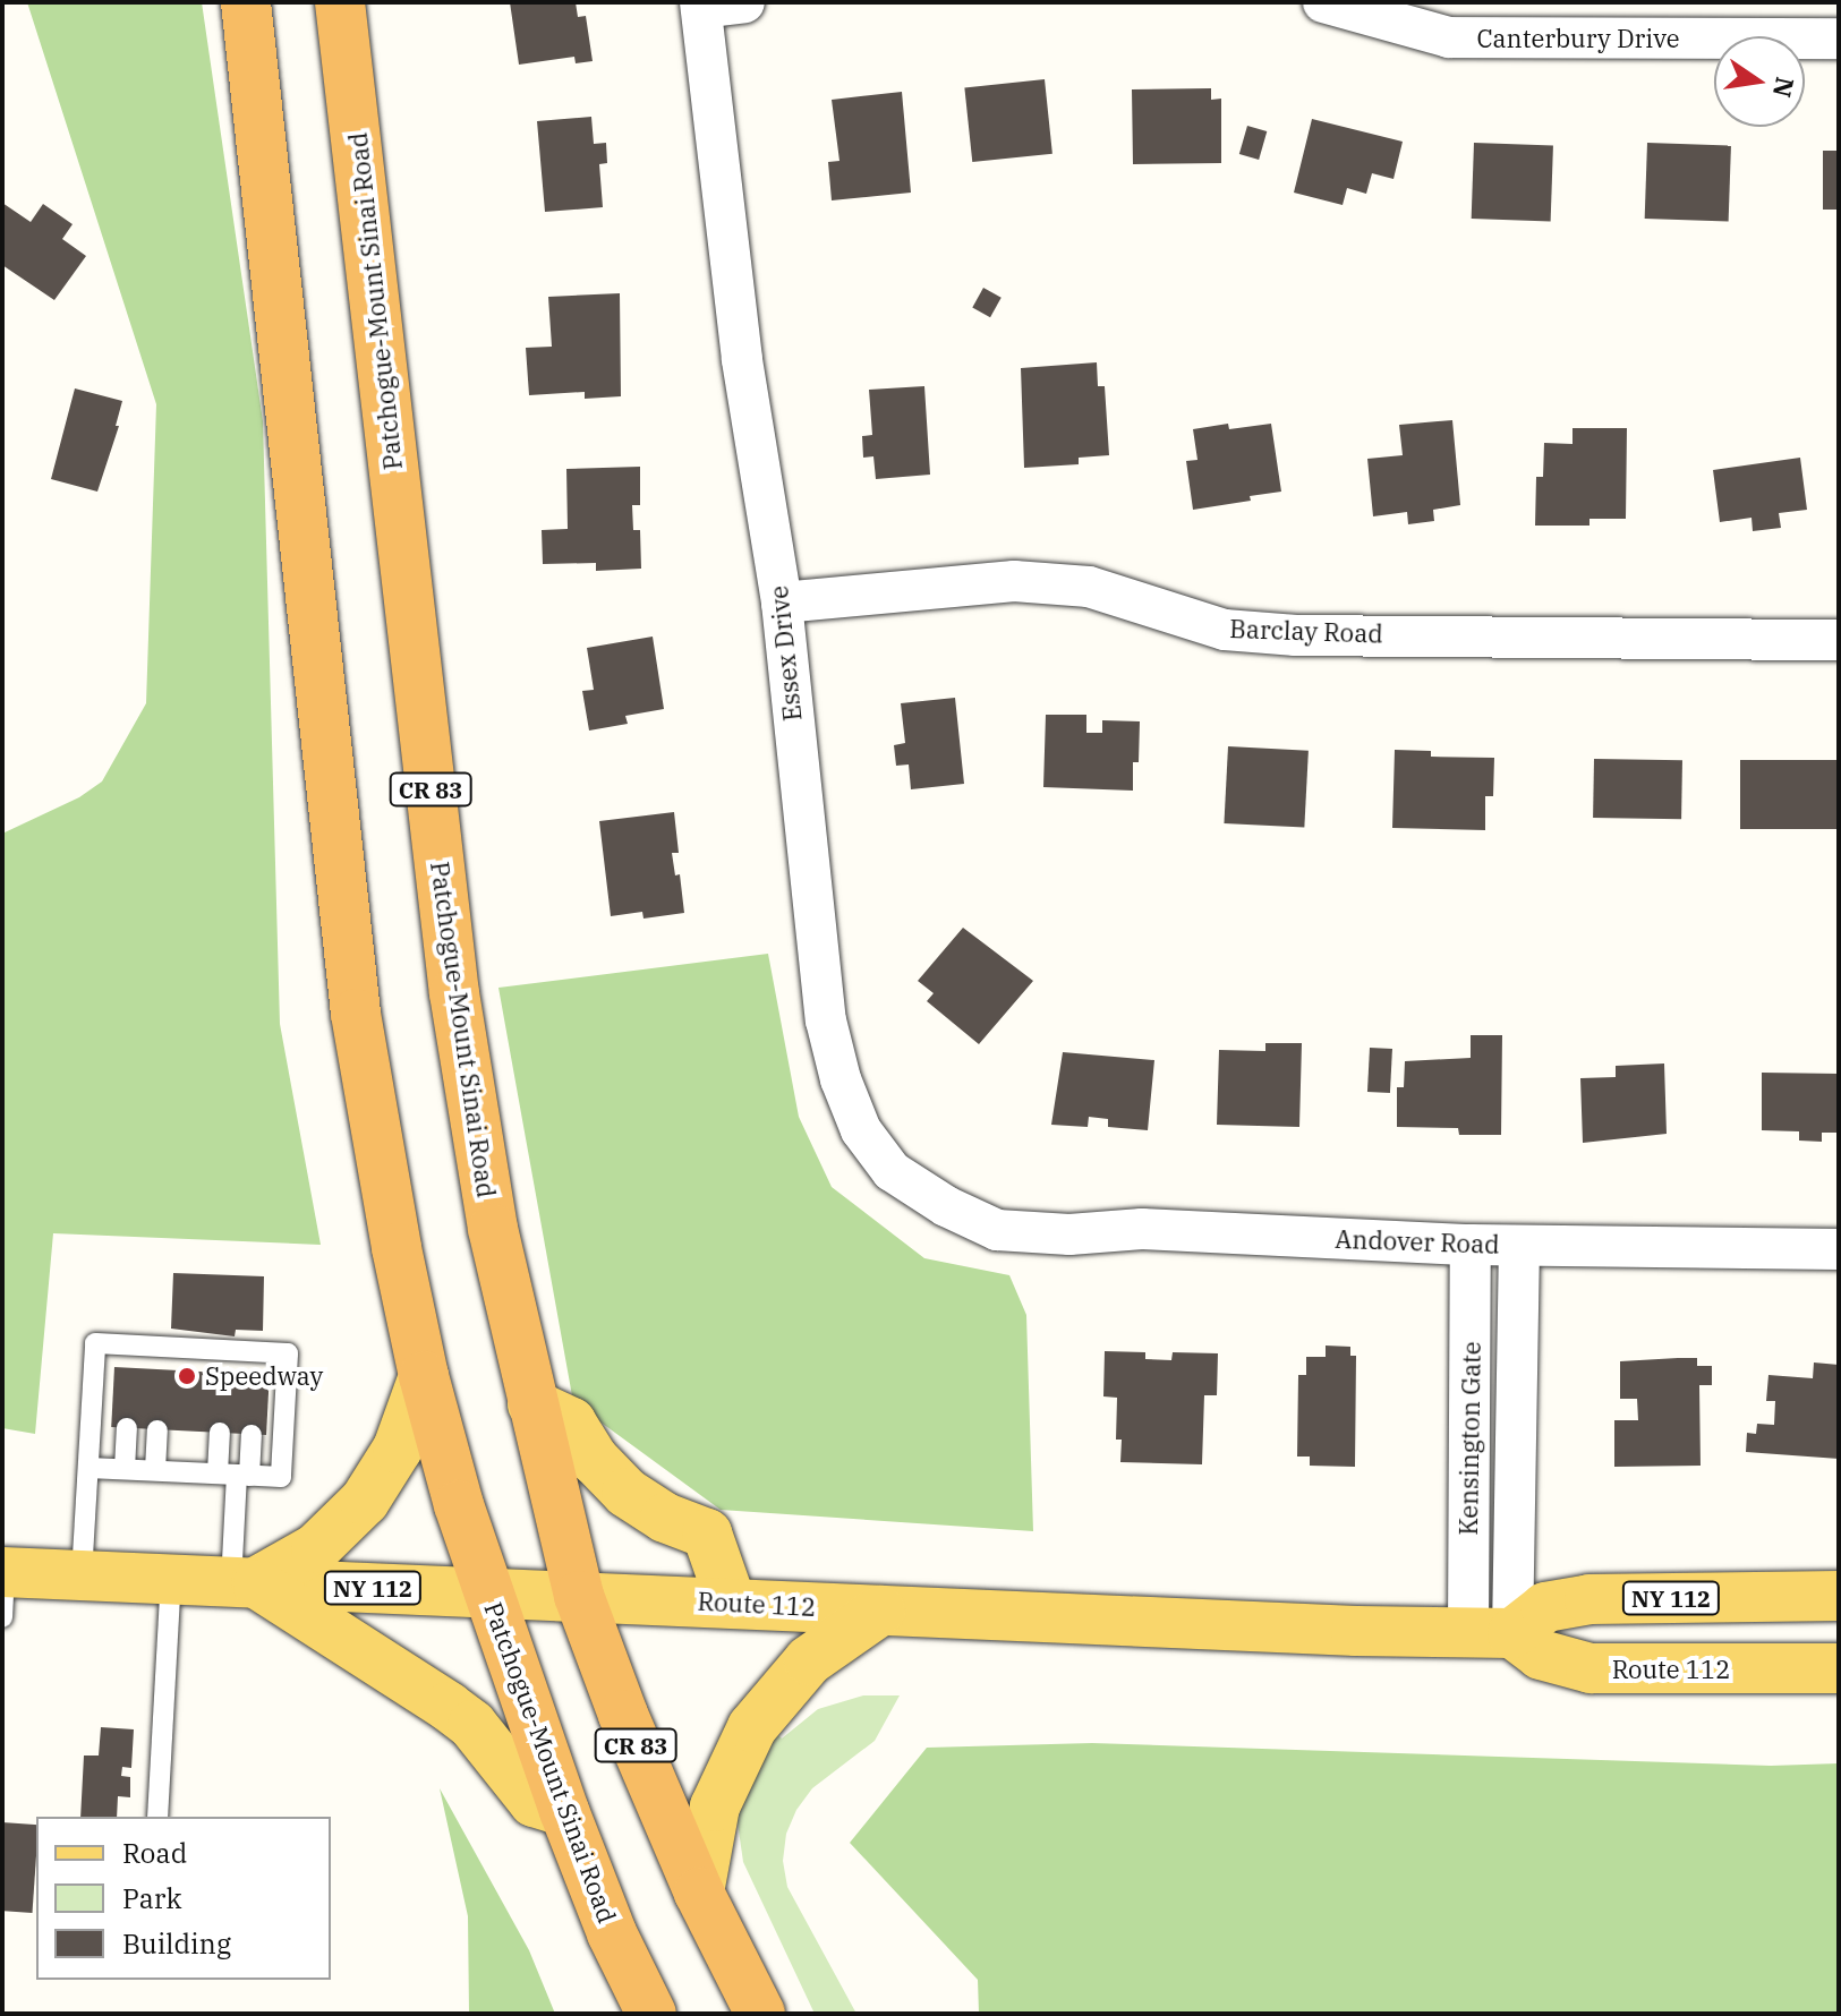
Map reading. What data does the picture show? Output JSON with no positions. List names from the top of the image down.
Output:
{
  "streets": {
    "highway": ["Patchogue-Mount Sinai Road", "CR 83"],
    "main road": ["NY 112", "Route 112"],
    "street": [
      "Canterbury Drive",
      "Barclay Road",
      "Essex Drive",
      "Andover Road",
      "Kensington Gate"
    ]
  },
  "crossings": [
    ["Patchogue-Mount Sinai Road", "Route 112"],
    ["Barclay Road", "Essex Drive"],
    ["Essex Drive", "Andover Road"],
    ["Andover Road", "Kensington Gate"],
    ["Kensington Gate", "NY 112"],
    ["Kensington Gate", "Route 112"],
    ["NY 112", "Route 112"]
  ],
  "places": ["Speedway"],
  "legend": ["Road", "Park", "Building"],
  "north": "right"
}
